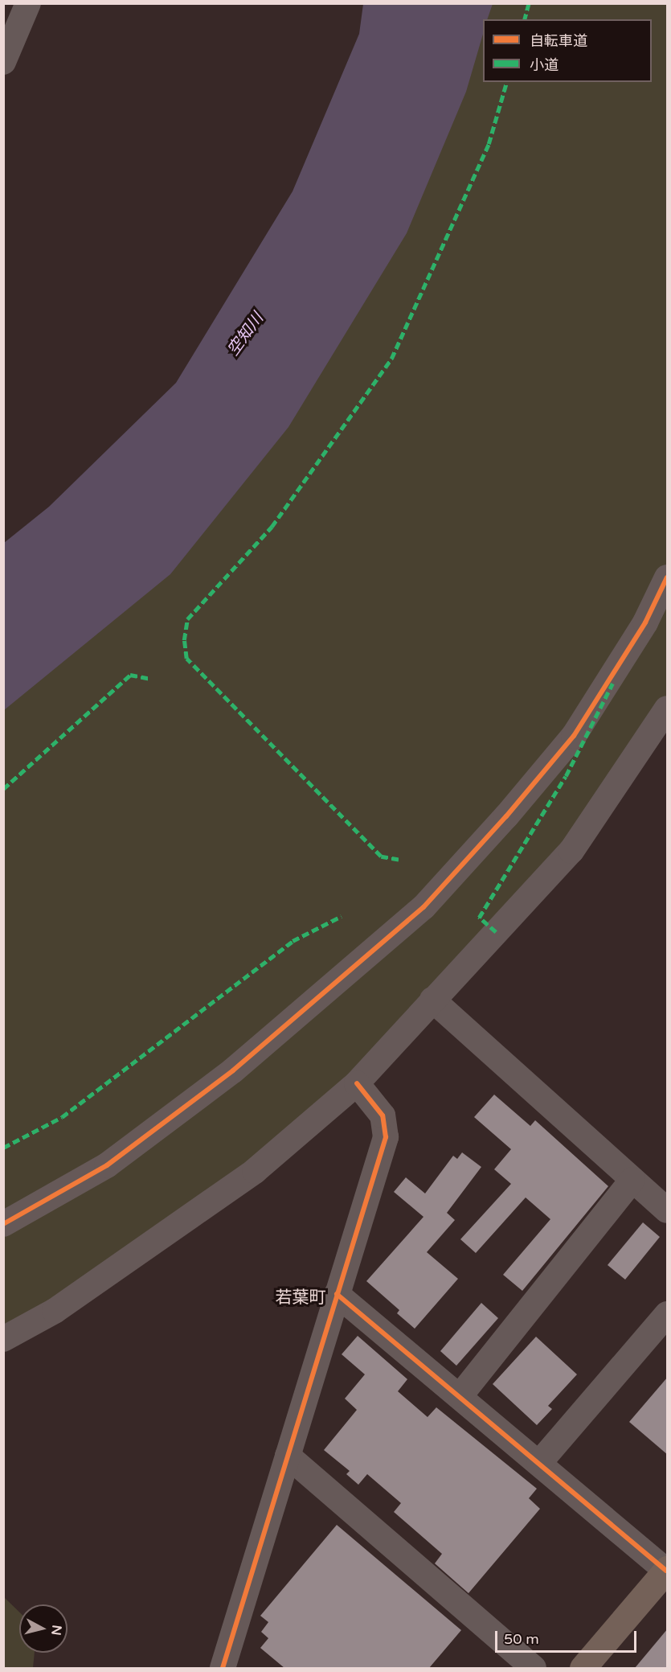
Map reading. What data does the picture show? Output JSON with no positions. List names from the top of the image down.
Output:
{
  "districts": ["若葉町"],
  "water": ["空知川"],
  "legend": ["自転車道", "小道"],
  "scale_bar": "50 m",
  "north": "right"
}
